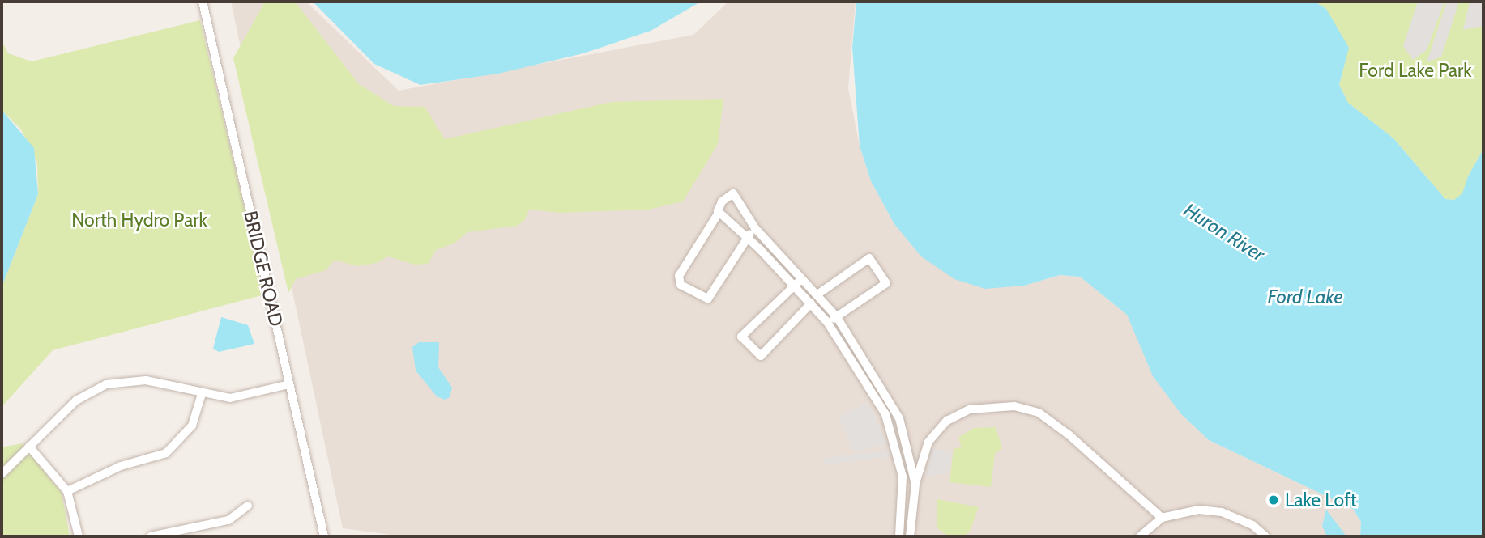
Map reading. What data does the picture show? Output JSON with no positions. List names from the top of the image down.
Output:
{
  "streets": {
    "street": ["BRIDGE ROAD"]
  },
  "water": ["Huron River", "Ford Lake"],
  "parks": ["Ford Lake Park", "North Hydro Park"],
  "places": ["Lake Loft"]
}
